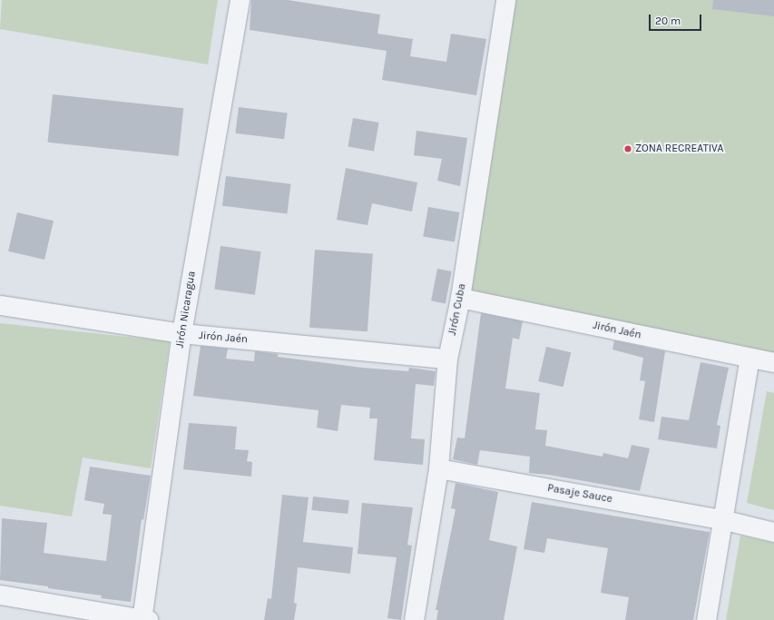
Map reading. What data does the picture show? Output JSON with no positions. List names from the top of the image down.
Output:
{
  "streets": {
    "street": [
      "Jirón Nicaragua",
      "Jirón Cuba",
      "Jirón Jaén",
      "Pasaje Sauce"
    ]
  },
  "crossings": [
    ["Jirón Nicaragua", "Jirón Jaén"],
    ["Jirón Cuba", "Jirón Jaén"],
    ["Jirón Cuba", "Pasaje Sauce"]
  ],
  "places": ["ZONA RECREATIVA"],
  "scale_bar": "20 m"
}
